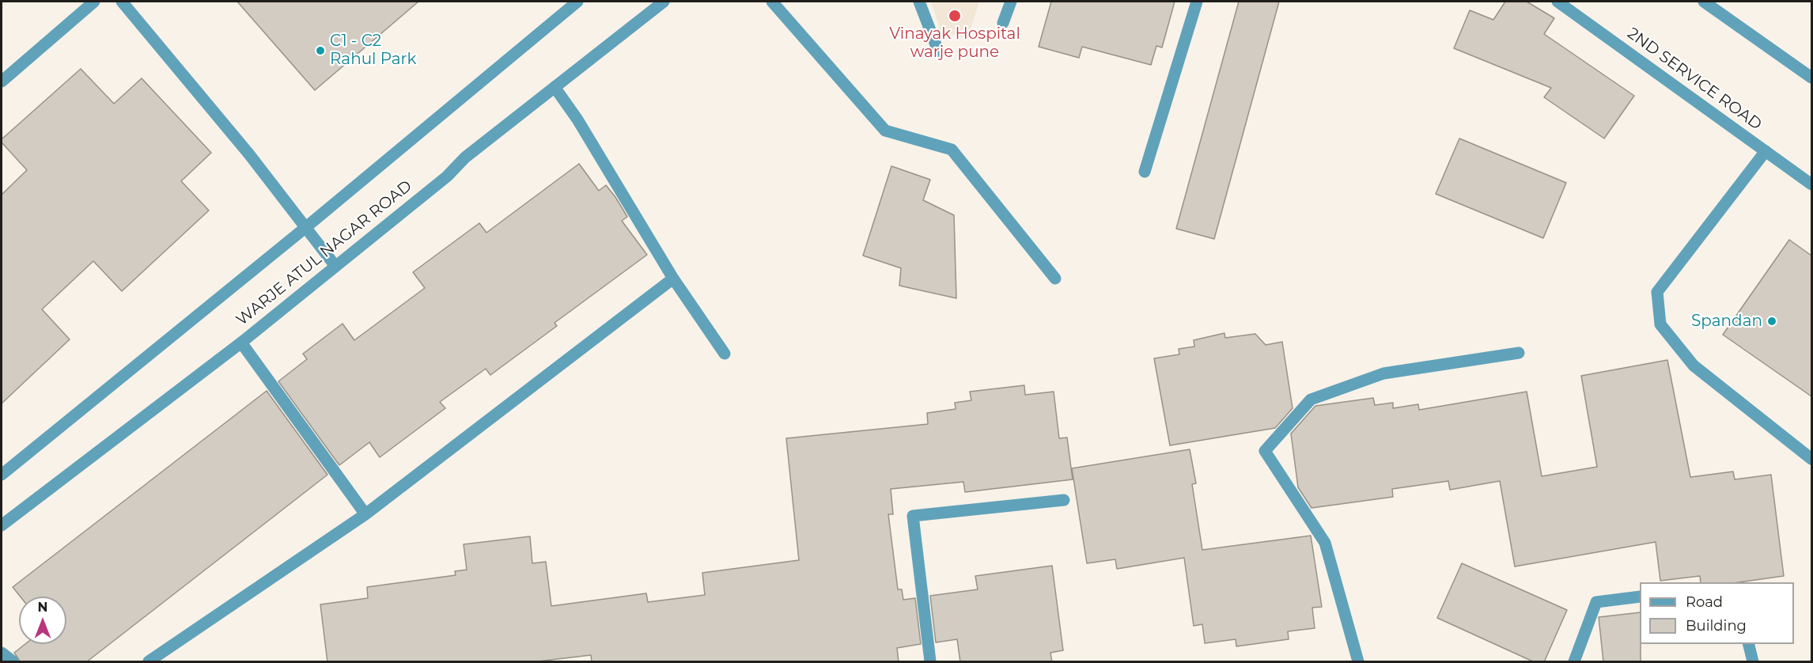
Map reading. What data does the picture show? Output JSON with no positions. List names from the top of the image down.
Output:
{
  "streets": {
    "street": ["2ND SERVICE ROAD", "WARJE ATUL NAGAR ROAD"]
  },
  "places": ["Vinayak Hospital warje pune", "C1 - C2 Rahul Park", "Spandan"],
  "legend": ["Road", "Building"],
  "north": "top"
}
